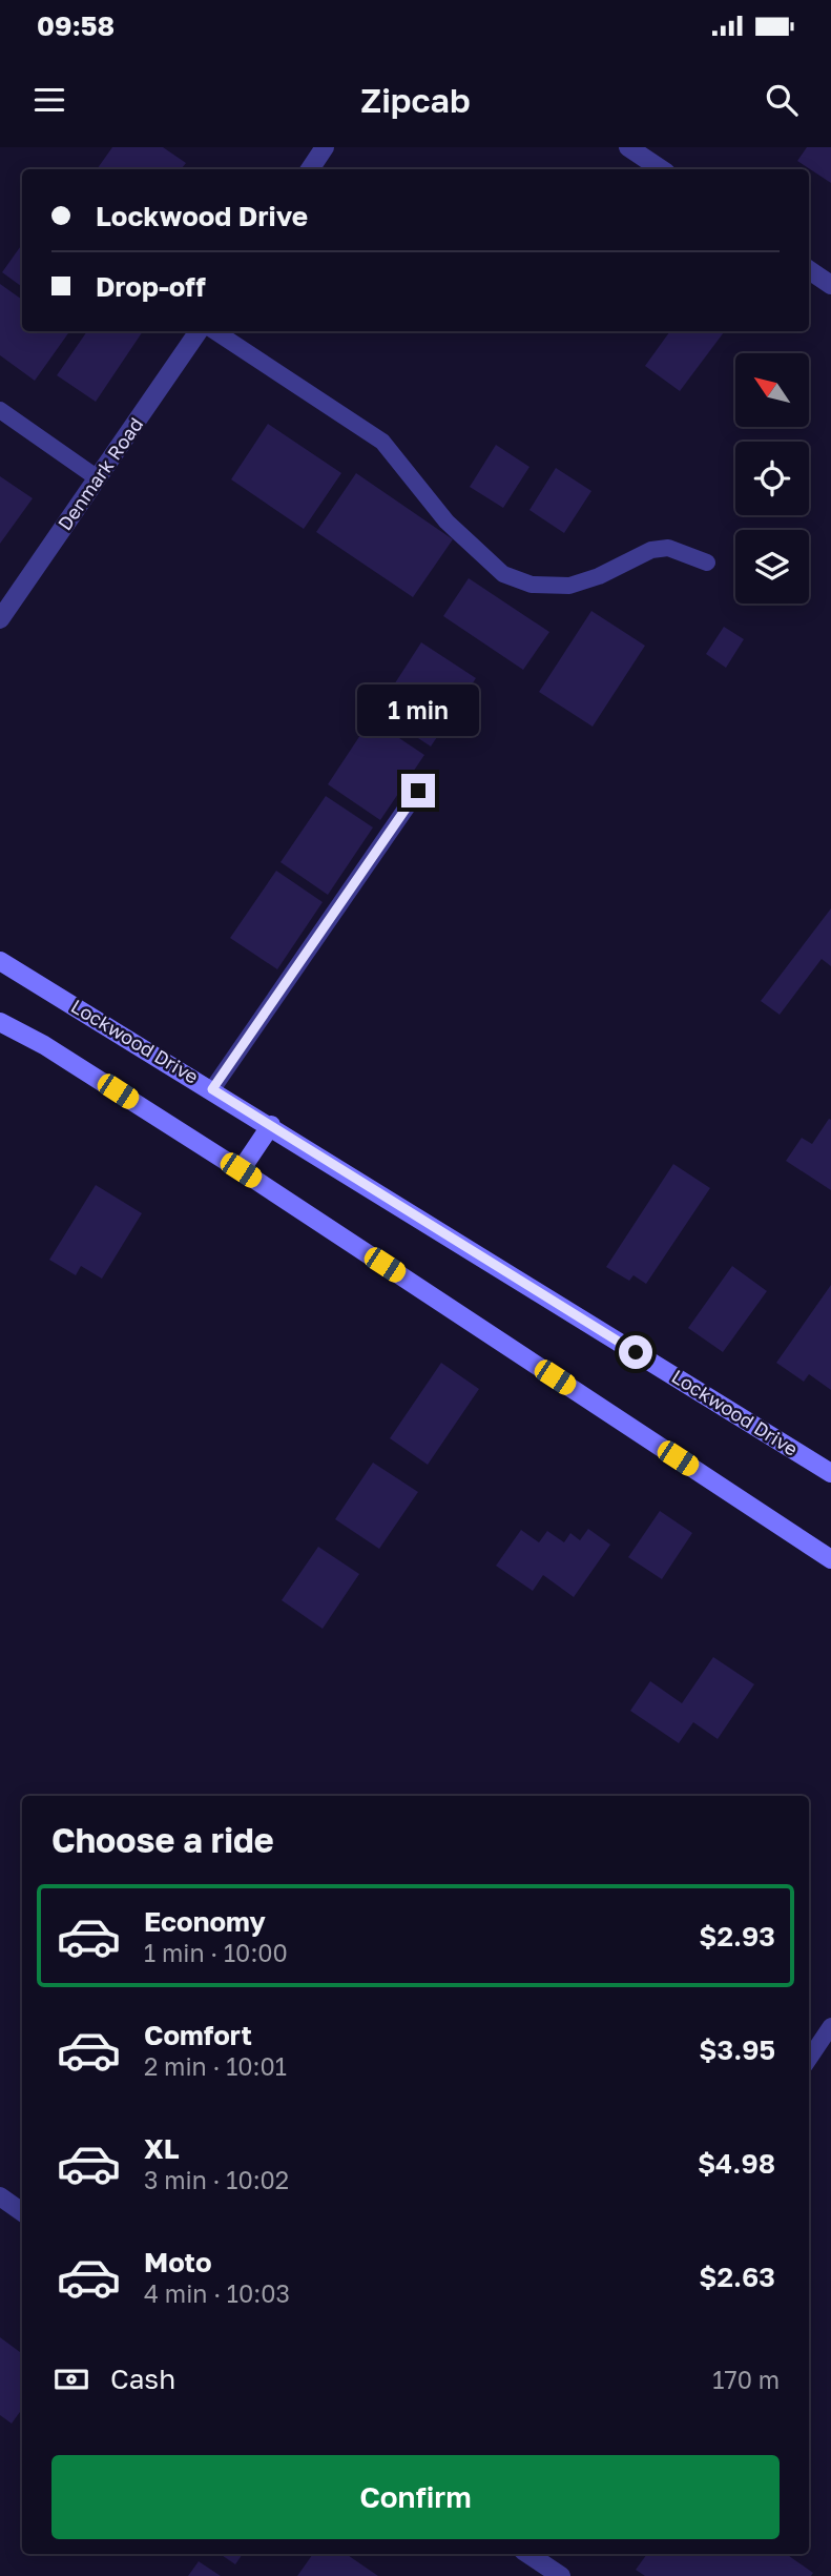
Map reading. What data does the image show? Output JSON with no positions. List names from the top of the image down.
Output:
{
  "streets": {
    "main road": ["Lockwood Drive"],
    "street": ["Denmark Road"]
  },
  "north": "top left",
  "page": {
    "status": "09:58",
    "header": "Zipcab",
    "banner": ["Lockwood Drive", "Drop-off"],
    "bubble": "1 min",
    "heading": "Choose a ride",
    "list": [
      {
        "name": "Economy",
        "note": "1 min · 10:00",
        "value": "$2.93"
      },
      {
        "name": "Comfort",
        "note": "2 min · 10:01",
        "value": "$3.95"
      },
      {
        "name": "XL",
        "note": "3 min · 10:02",
        "value": "$4.98"
      },
      {
        "name": "Moto",
        "note": "4 min · 10:03",
        "value": "$2.63"
      }
    ],
    "pay": ["Cash", "170 m"],
    "buttons": "Confirm"
  }
}
